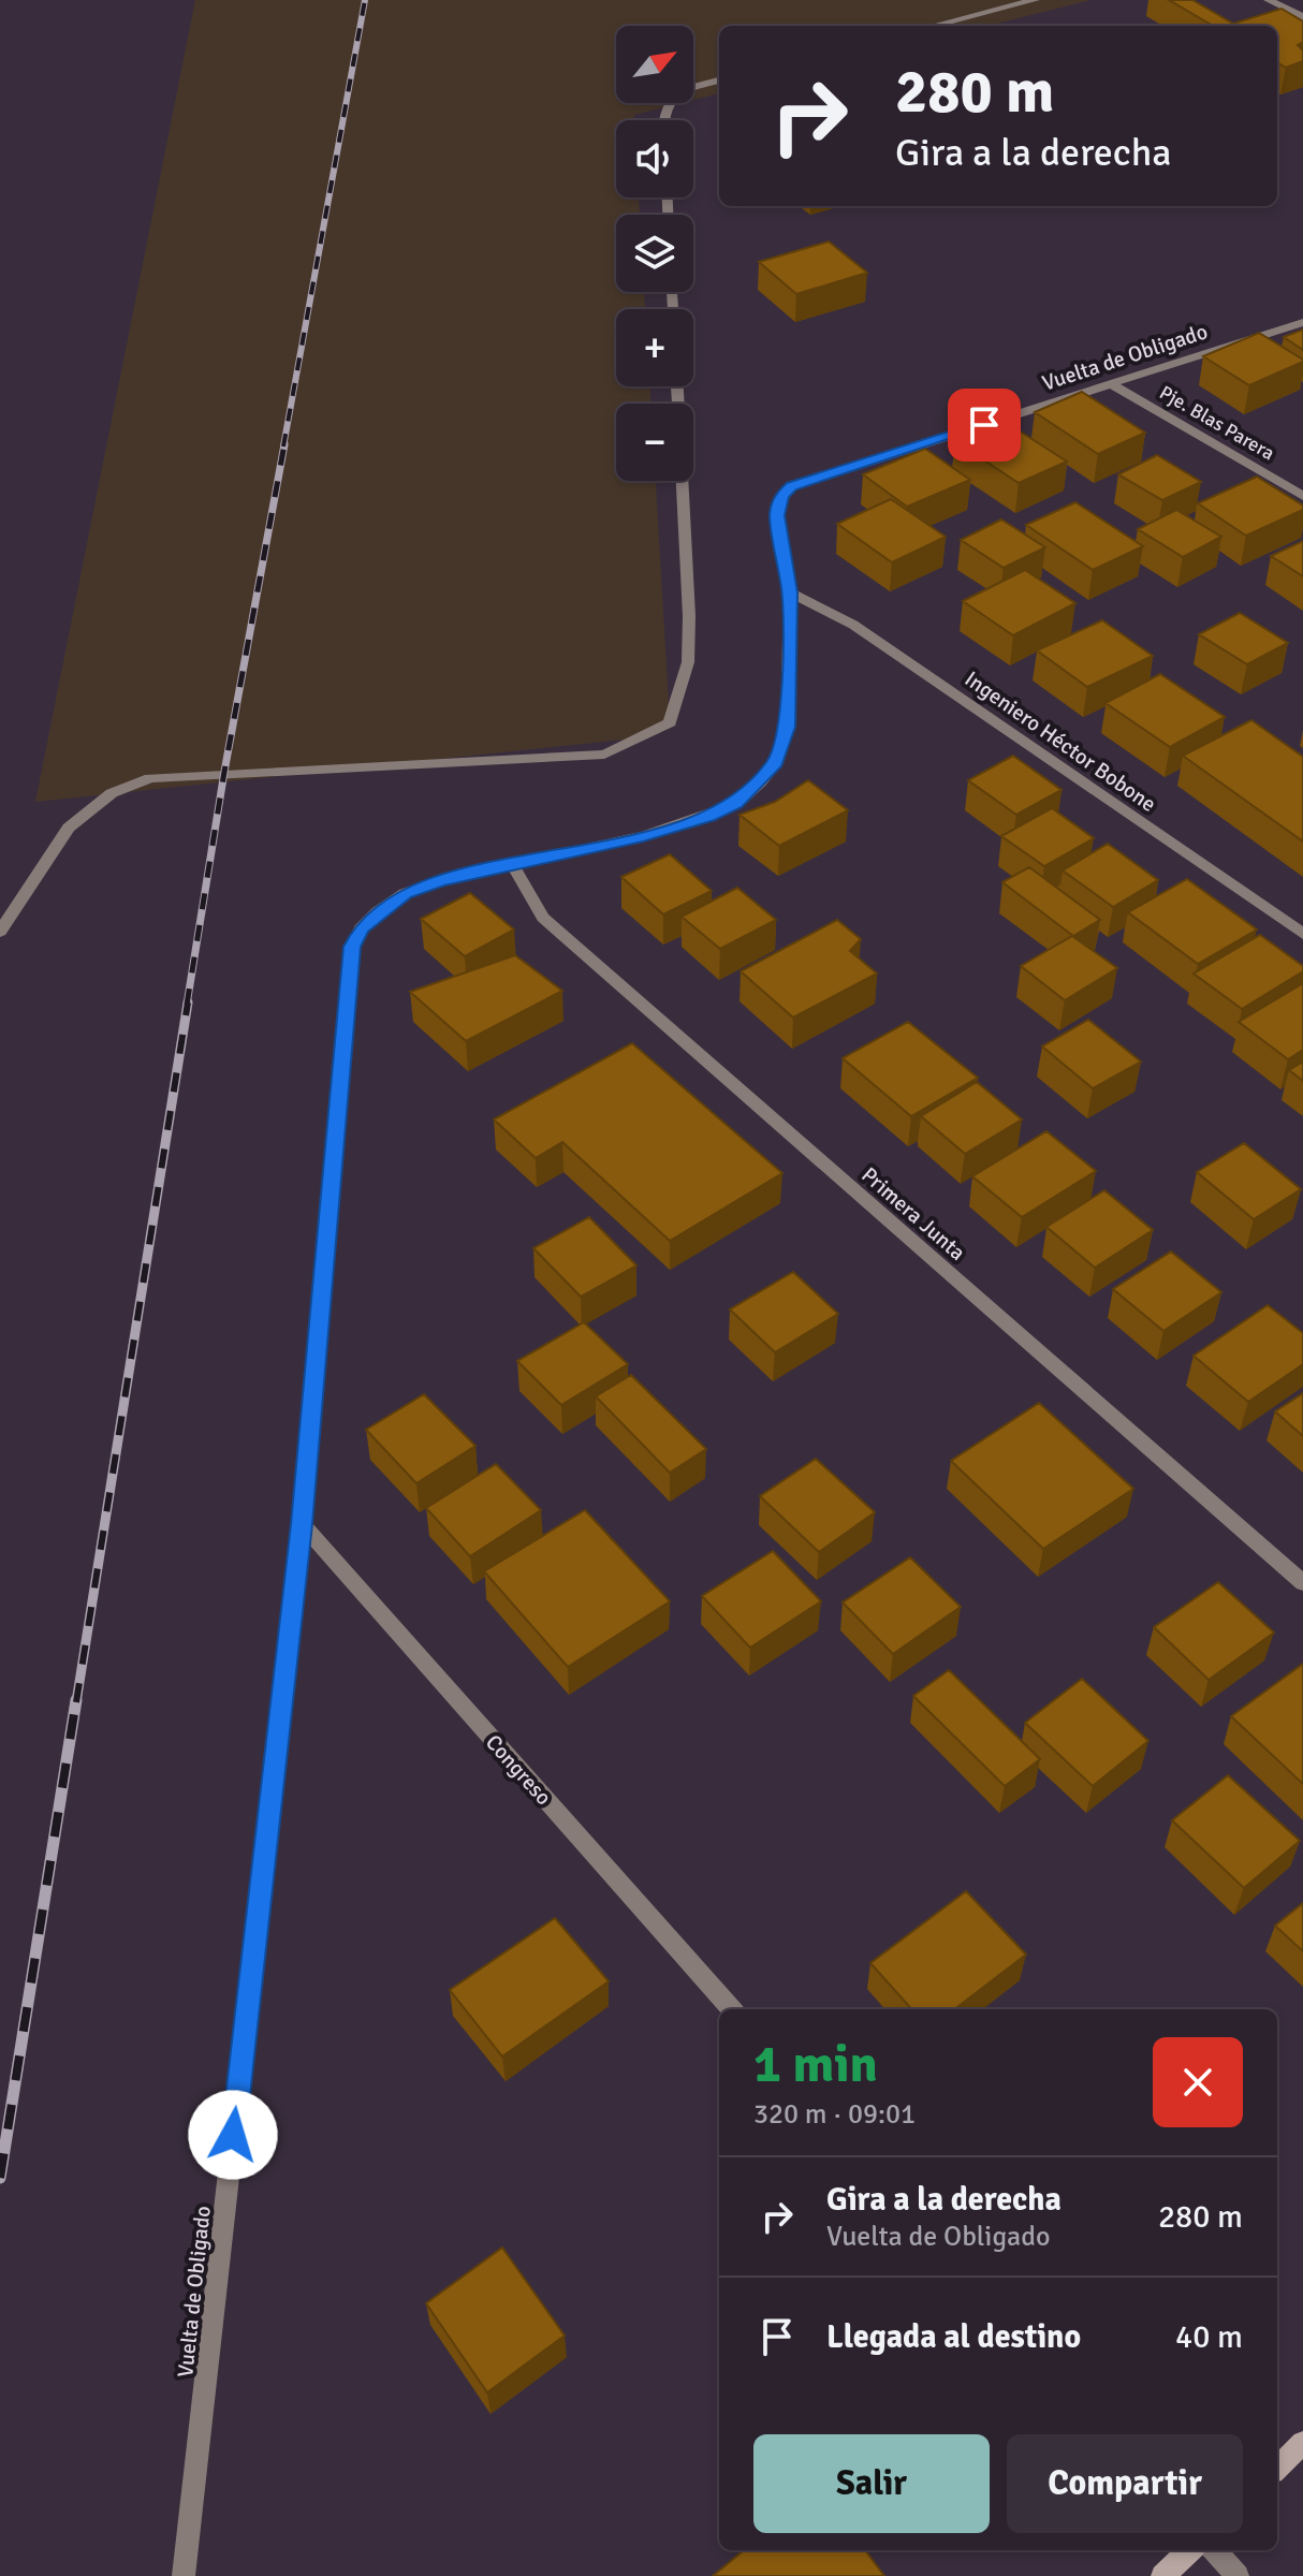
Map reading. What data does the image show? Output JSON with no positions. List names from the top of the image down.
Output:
{
  "streets": {
    "street": [
      "Vuelta de Obligado",
      "Pje. Blas Parera",
      "Ingeniero Héctor Bobone",
      "Primera Junta",
      "Congreso"
    ]
  },
  "crossings": [
    ["Vuelta de Obligado", "Pje. Blas Parera"],
    ["Vuelta de Obligado", "Ingeniero Héctor Bobone"],
    ["Vuelta de Obligado", "Primera Junta"],
    ["Vuelta de Obligado", "Congreso"]
  ],
  "north": "top right",
  "page": {
    "map_buttons": ["+", "−"],
    "turn": ["280 m", "Gira a la derecha"],
    "heading": ["1 min", "320 m · 09:01"],
    "list": [
      {
        "name": "Gira a la derecha",
        "note": "Vuelta de Obligado",
        "value": "280 m"
      },
      {
        "name": "Llegada al destino",
        "value": "40 m"
      }
    ],
    "buttons": ["Salir", "Compartir"]
  }
}
